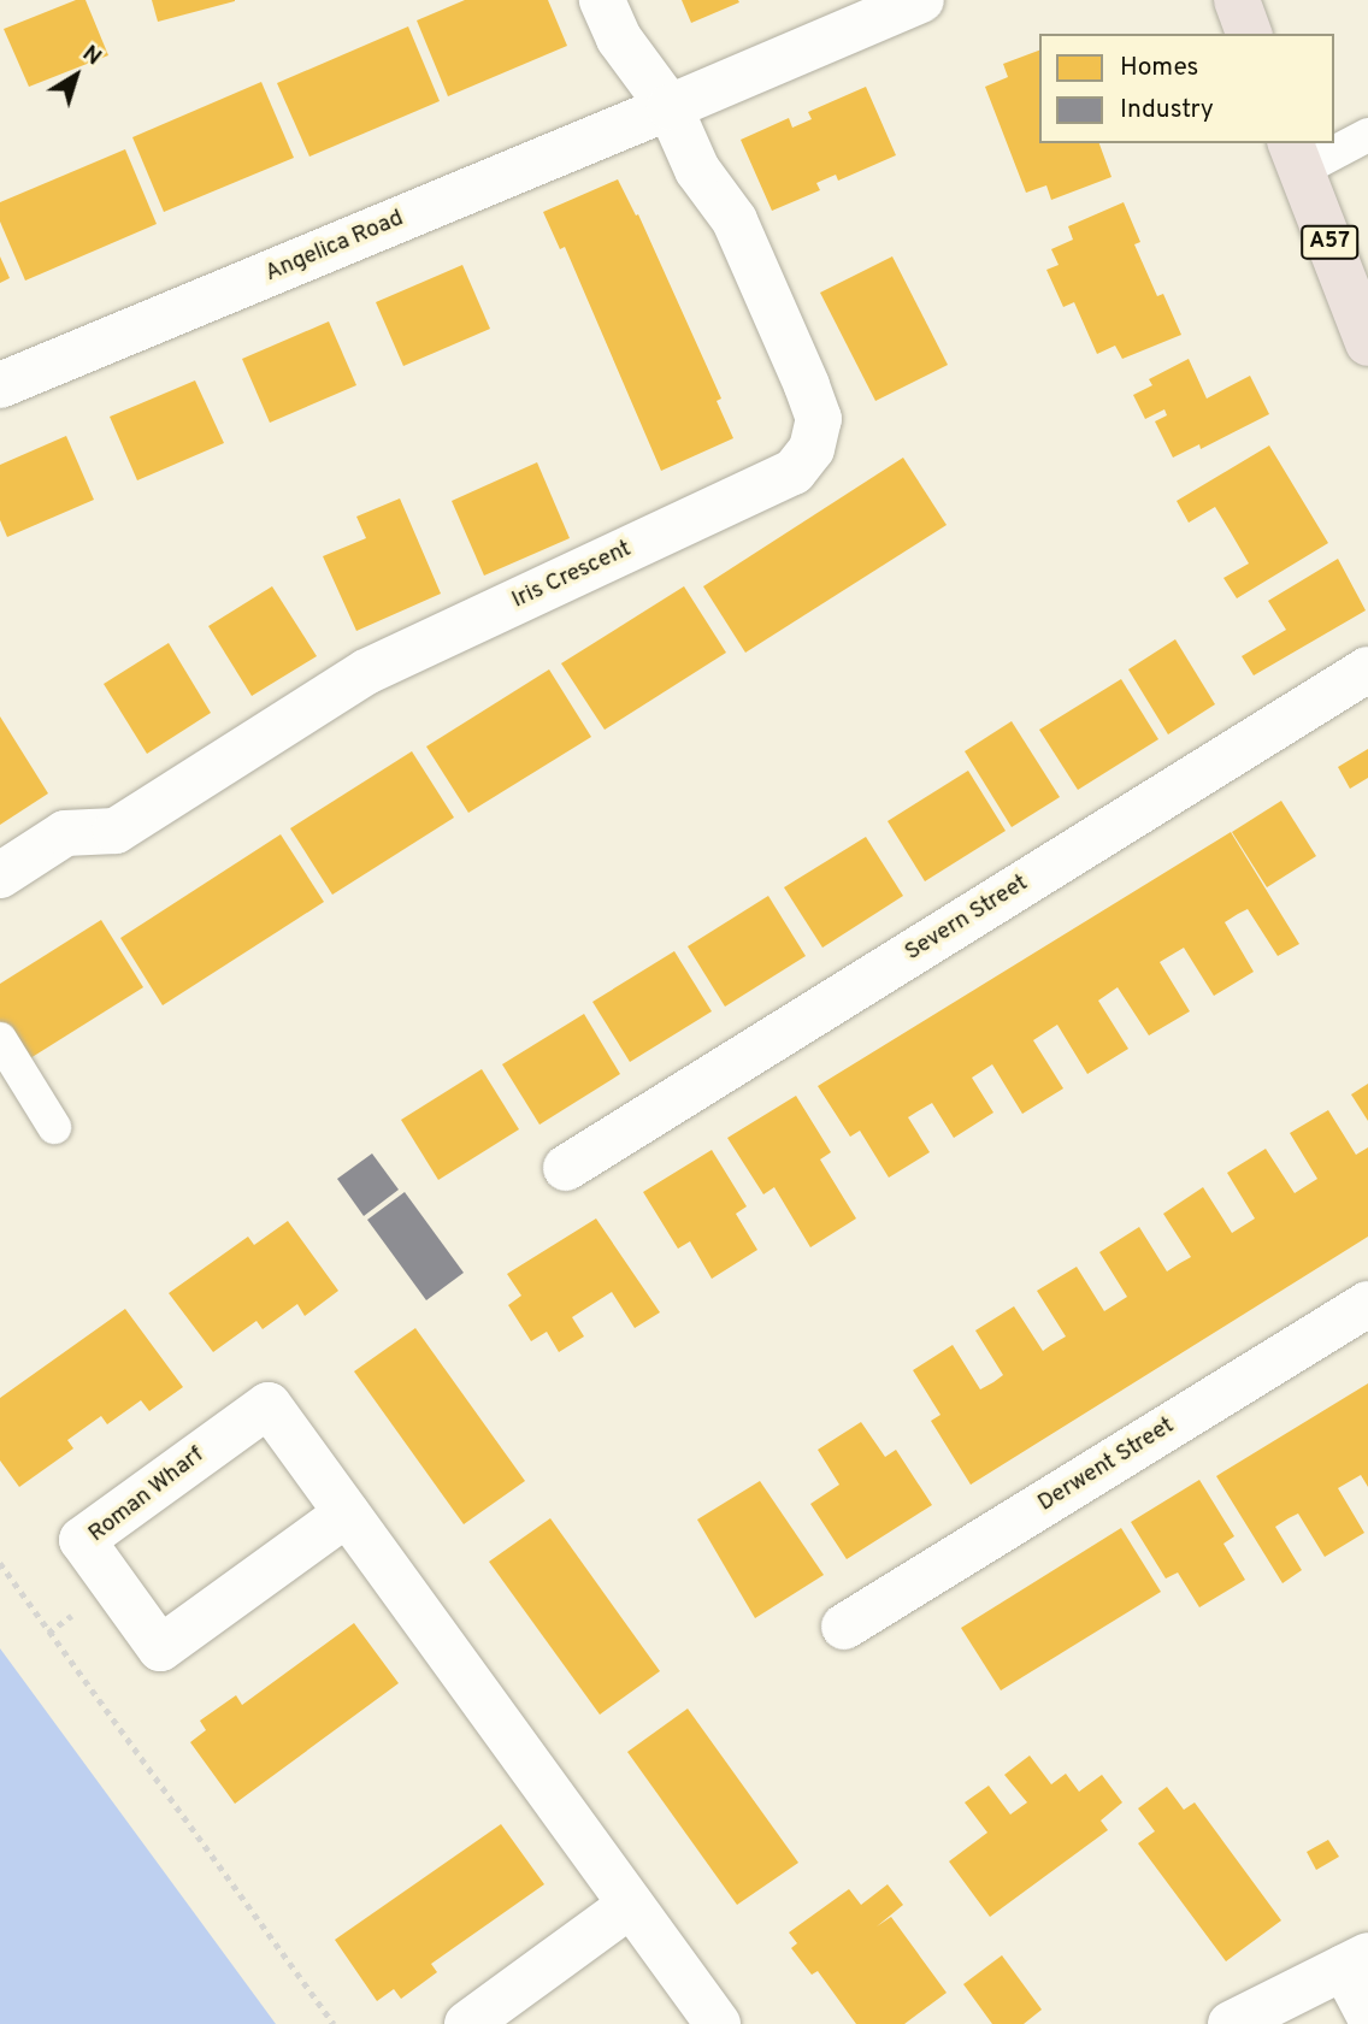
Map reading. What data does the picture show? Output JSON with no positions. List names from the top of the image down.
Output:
{
  "streets": {
    "main road": ["A57"],
    "street": [
      "Angelica Road",
      "Iris Crescent",
      "Severn Street",
      "Derwent Street",
      "Roman Wharf"
    ]
  },
  "crossings": [
    ["Angelica Road", "Iris Crescent"]
  ],
  "legend": ["Homes", "Industry"],
  "north": "top right"
}
